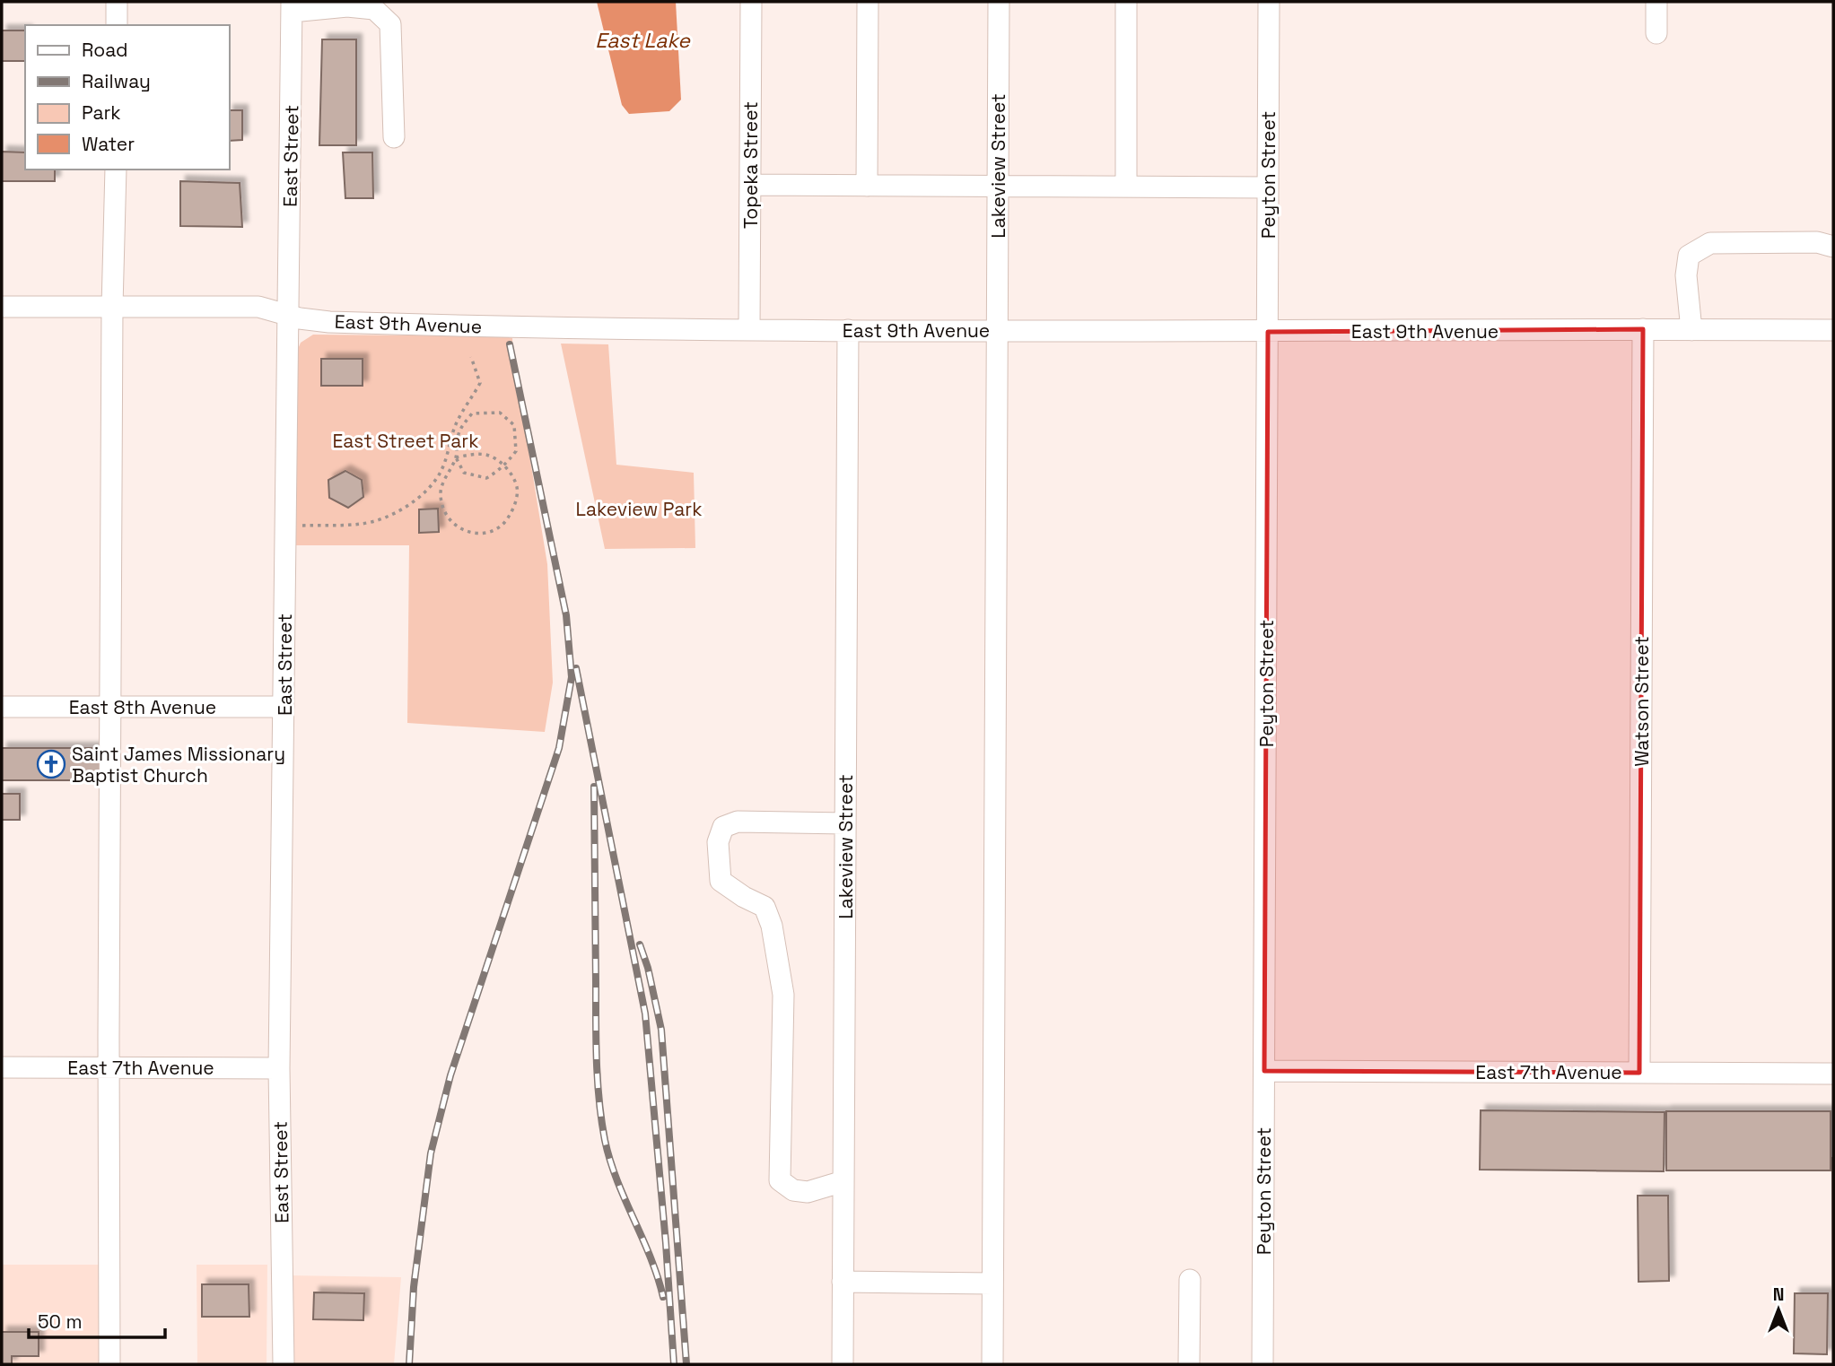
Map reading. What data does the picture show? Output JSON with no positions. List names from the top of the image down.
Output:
{
  "streets": {
    "street": [
      "East Street",
      "Topeka Street",
      "Lakeview Street",
      "Peyton Street",
      "East 9th Avenue",
      "Watson Street",
      "East 8th Avenue",
      "East 7th Avenue"
    ]
  },
  "crossings": [
    ["East Street", "East 9th Avenue"],
    ["East Street", "East 8th Avenue"],
    ["East Street", "East 7th Avenue"],
    ["Topeka Street", "East 9th Avenue"],
    ["Lakeview Street", "East 9th Avenue"],
    ["Peyton Street", "East 9th Avenue"],
    ["Peyton Street", "East 7th Avenue"],
    ["East 9th Avenue", "Watson Street"],
    ["Watson Street", "East 7th Avenue"]
  ],
  "water": ["East Lake"],
  "parks": ["East Street Park", "Lakeview Park"],
  "places": {
    "church": ["Saint James Missionary Baptist Church"]
  },
  "legend": [
    "Road",
    "Railway",
    "Park",
    "Water"
  ],
  "scale_bar": "50 m",
  "north": "top"
}
